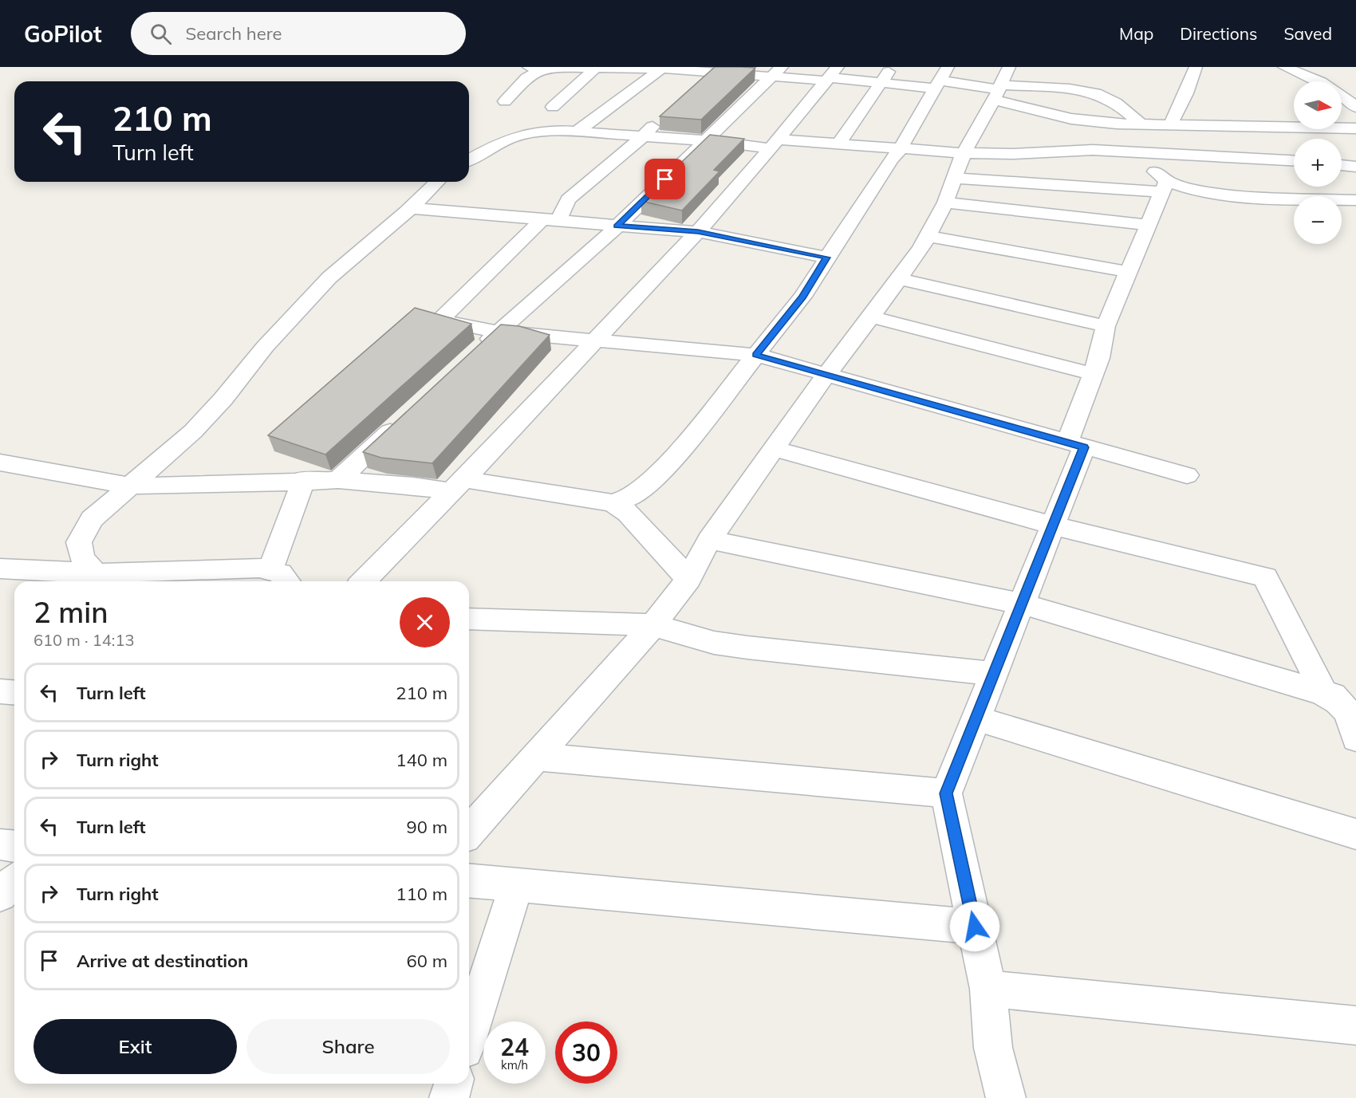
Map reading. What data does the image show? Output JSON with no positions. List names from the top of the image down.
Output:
{
  "north": "right",
  "page": {
    "header": "GoPilot",
    "search": "Search here",
    "nav": ["Map", "Directions", "Saved"],
    "map_buttons": ["+", "−"],
    "turn": ["210 m", "Turn left"],
    "heading": ["2 min", "610 m · 14:13"],
    "list": [
      {
        "name": "Turn left",
        "value": "210 m"
      },
      {
        "name": "Turn right",
        "value": "140 m"
      },
      {
        "name": "Turn left",
        "value": "90 m"
      },
      {
        "name": "Turn right",
        "value": "110 m"
      },
      {
        "name": "Arrive at destination",
        "value": "60 m"
      }
    ],
    "buttons": ["Exit", "Share"],
    "speed": "24 km/h",
    "limit": "30"
  }
}
